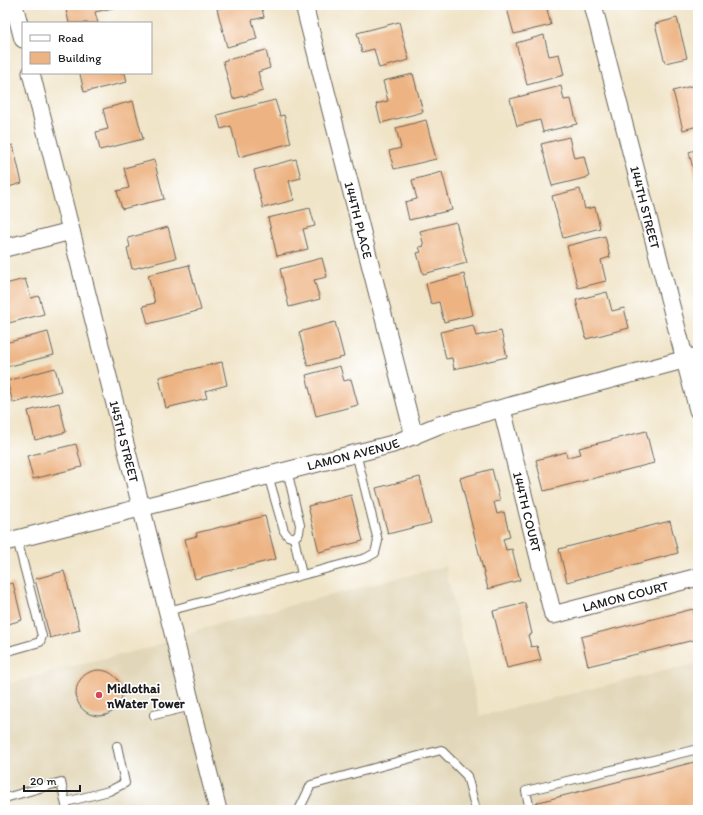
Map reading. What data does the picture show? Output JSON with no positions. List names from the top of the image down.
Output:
{
  "streets": {
    "street": [
      "144TH STREET",
      "144TH PLACE",
      "145TH STREET",
      "LAMON AVENUE",
      "144TH COURT",
      "LAMON COURT"
    ]
  },
  "crossings": [
    ["144TH STREET", "LAMON AVENUE"],
    ["144TH PLACE", "LAMON AVENUE"],
    ["145TH STREET", "LAMON AVENUE"],
    ["LAMON AVENUE", "144TH COURT"],
    ["144TH COURT", "LAMON COURT"]
  ],
  "places": ["Midlothai nWater Tower"],
  "legend": ["Road", "Building"],
  "scale_bar": "20 m"
}
